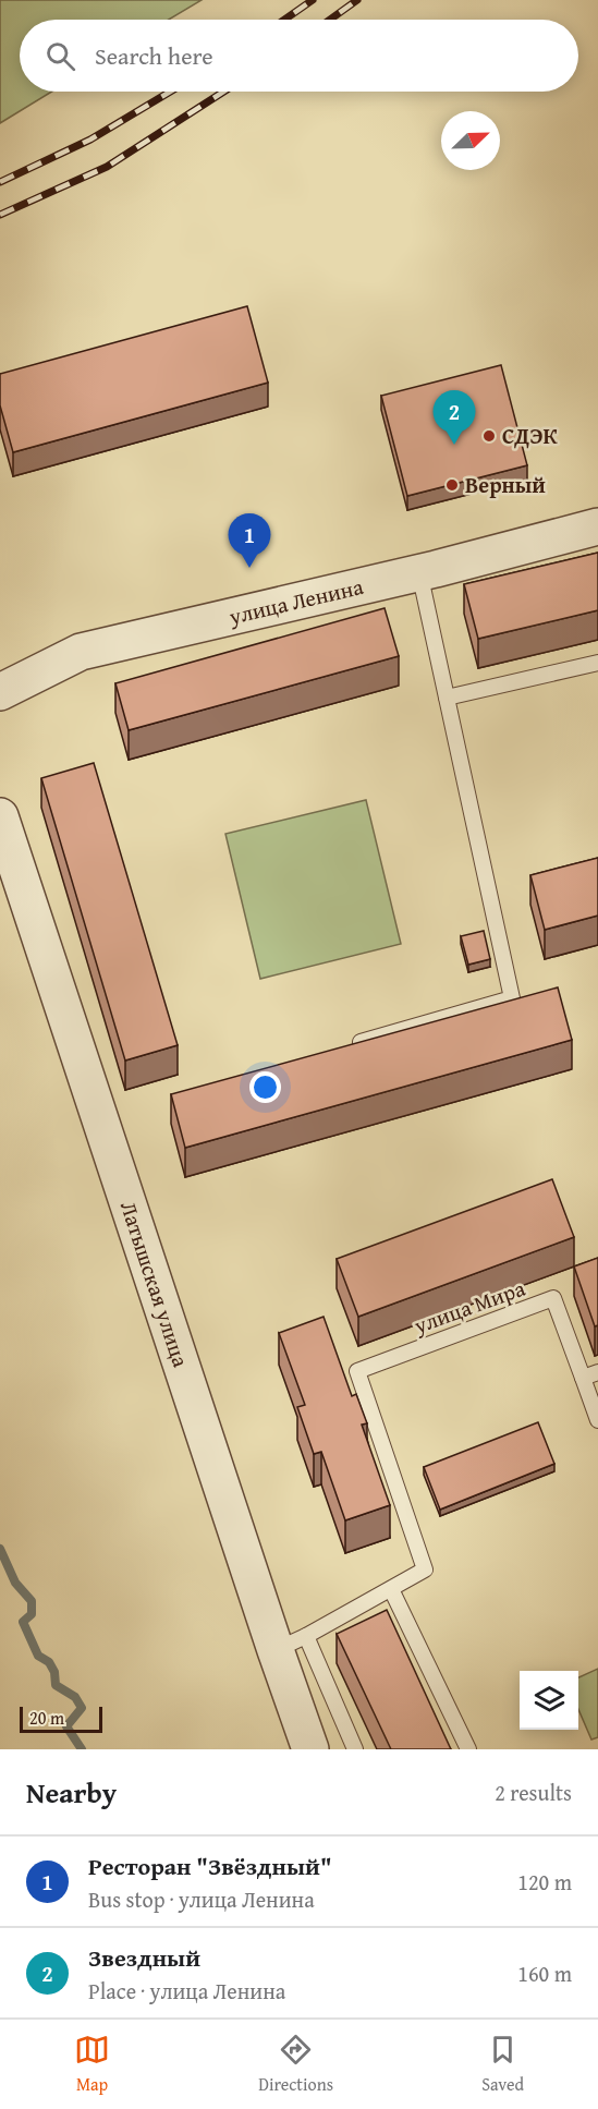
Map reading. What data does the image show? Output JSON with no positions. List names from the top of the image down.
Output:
{
  "streets": {
    "street": ["улица Ленина", "Латышская улица"],
    "lane": ["улица Мира"]
  },
  "places": ["СДЭК", "Верный"],
  "scale_bar": "20 m",
  "north": "top right",
  "page": {
    "search": "Search here",
    "pins": ["2", "1"],
    "scale": "20 m",
    "heading": ["Nearby", "2 results"],
    "list": [
      {
        "mark": "1",
        "name": "Ресторан \"Звёздный\"",
        "note": "Bus stop · улица Ленина",
        "value": "120 m"
      },
      {
        "mark": "2",
        "name": "Звездный",
        "note": "Place · улица Ленина",
        "value": "160 m"
      }
    ],
    "nav": ["Map", "Directions", "Saved"]
  }
}
